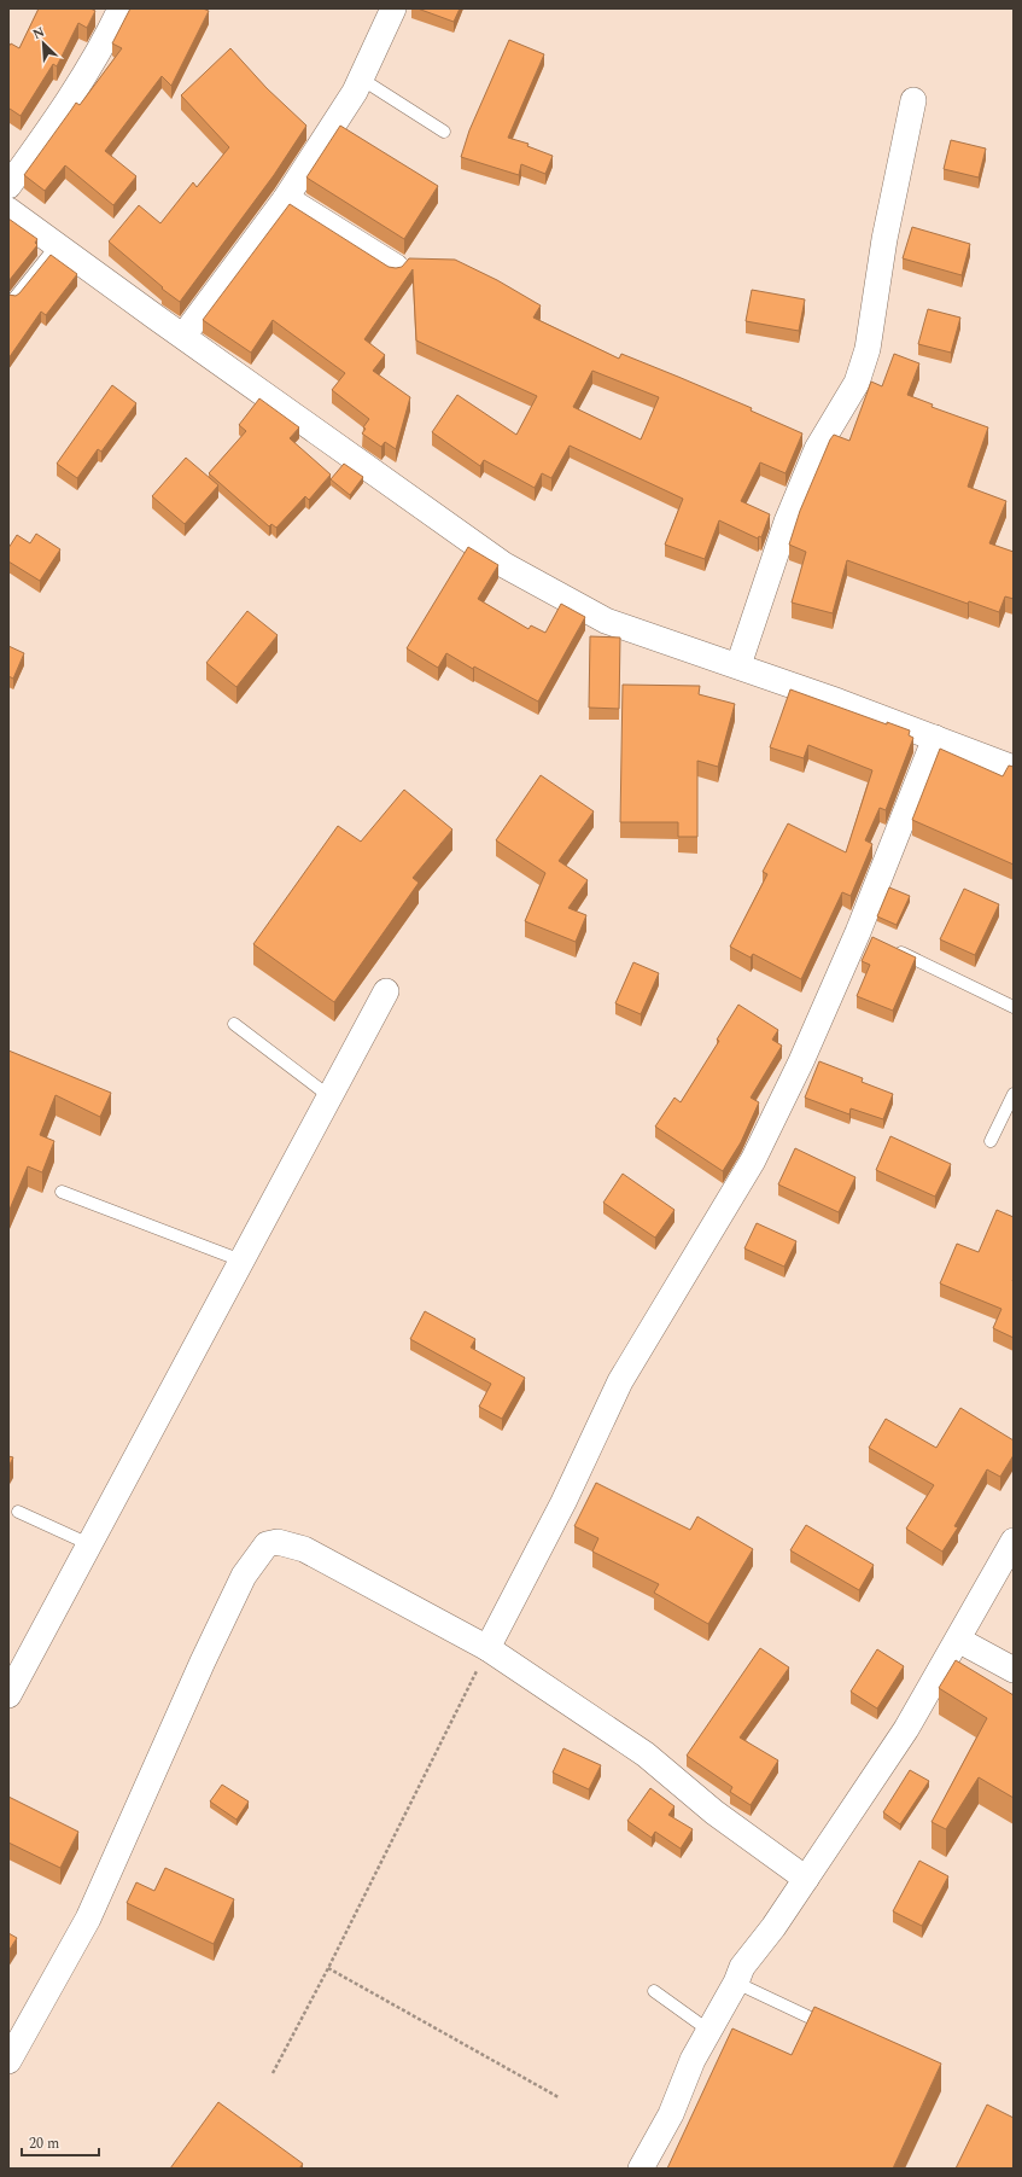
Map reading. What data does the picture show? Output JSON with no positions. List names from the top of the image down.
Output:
{
  "scale_bar": "20 m",
  "north": "top left"
}
